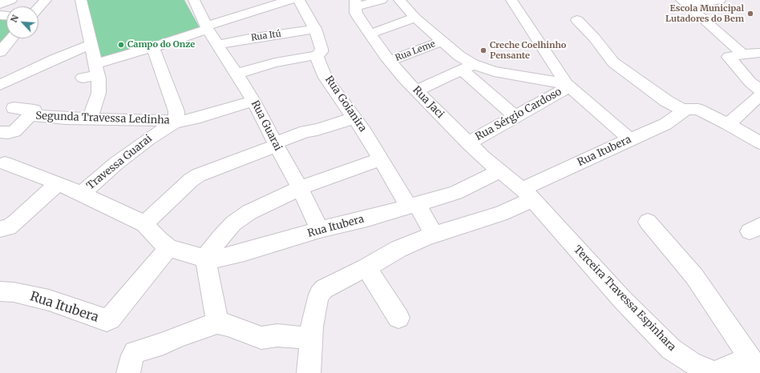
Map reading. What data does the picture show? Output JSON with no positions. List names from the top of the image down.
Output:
{
  "streets": {
    "main road": [
      "Rua Itú",
      "Rua Leme",
      "Rua Jaci",
      "Rua Goianira",
      "Rua Sérgio Cardoso",
      "Segunda Travessa Ledinha",
      "Rua Guarai",
      "Rua Itubera",
      "Travessa Guarai",
      "Terceira Travessa Espinhara"
    ]
  },
  "crossings": [
    ["Rua Itú", "Rua Guarai"],
    ["Rua Leme", "Rua Jaci"],
    ["Rua Jaci", "Rua Sérgio Cardoso"],
    ["Rua Jaci", "Rua Itubera"],
    ["Rua Jaci", "Terceira Travessa Espinhara"],
    ["Rua Goianira", "Rua Itubera"],
    ["Segunda Travessa Ledinha", "Travessa Guarai"],
    ["Rua Guarai", "Rua Itubera"],
    ["Rua Itubera", "Terceira Travessa Espinhara"]
  ],
  "places": ["Escola Municipal Lutadores do Bem", "Campo do Onze", "Creche Coelhinho Pensante"],
  "north": "top left"
}
